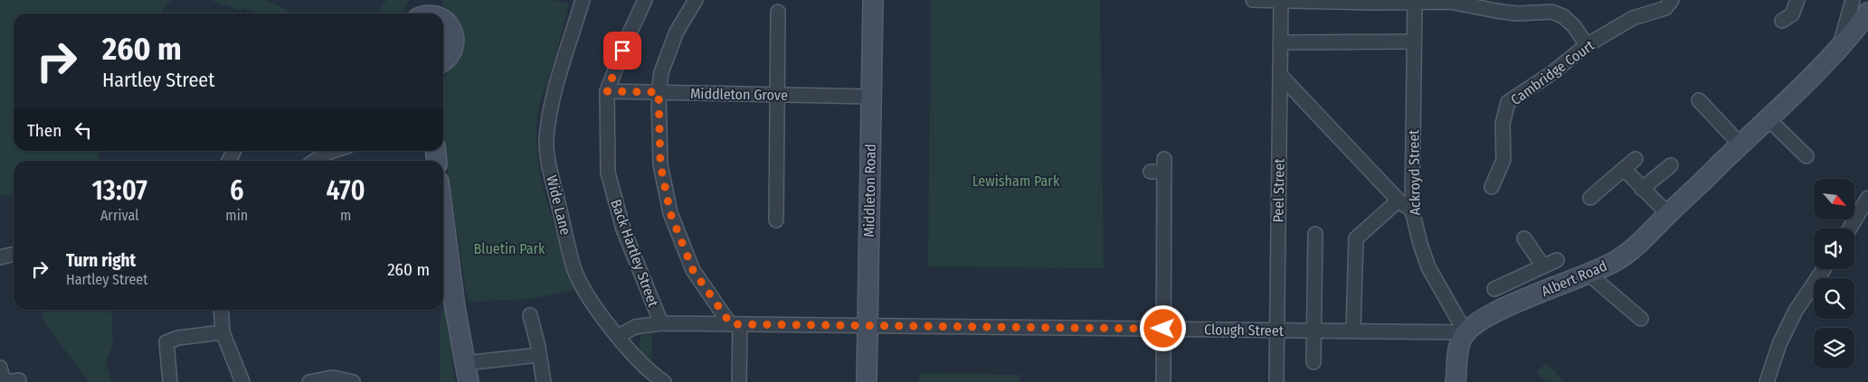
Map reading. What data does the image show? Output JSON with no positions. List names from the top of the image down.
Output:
{
  "streets": {
    "street": [
      "Cambridge Court",
      "Middleton Grove",
      "Ackroyd Street",
      "Middleton Road",
      "Peel Street",
      "Wide Lane",
      "Back Hartley Street",
      "Albert Road",
      "Clough Street"
    ]
  },
  "crossings": [
    ["Middleton Grove", "Middleton Road"],
    ["Middleton Grove", "Back Hartley Street"],
    ["Ackroyd Street", "Albert Road"],
    ["Ackroyd Street", "Clough Street"],
    ["Middleton Road", "Clough Street"],
    ["Peel Street", "Clough Street"],
    ["Wide Lane", "Clough Street"],
    ["Back Hartley Street", "Clough Street"],
    ["Albert Road", "Clough Street"]
  ],
  "parks": ["Lewisham Park", "Bluetin Park"],
  "north": "bottom right",
  "page": {
    "turn": ["260 m", "Hartley Street"],
    "then": "Then",
    "eta": [
      "13:07",
      "Arrival",
      "6",
      "min",
      "470",
      "m"
    ],
    "list": [
      {
        "name": "Turn right",
        "note": "Hartley Street",
        "value": "260 m"
      }
    ]
  }
}
